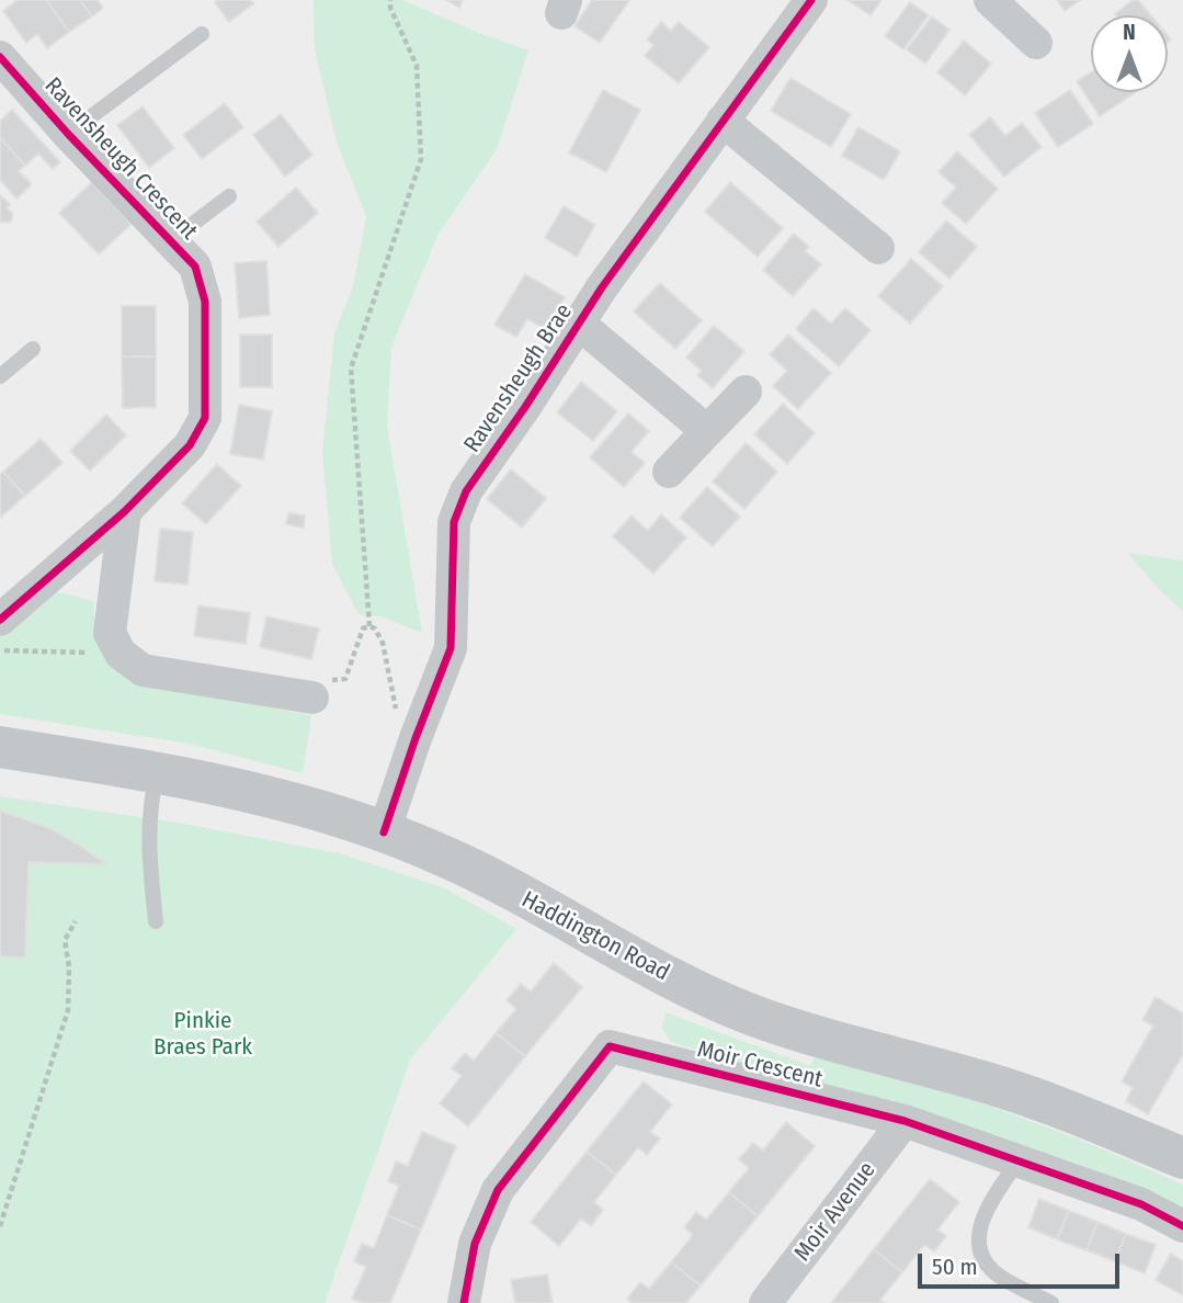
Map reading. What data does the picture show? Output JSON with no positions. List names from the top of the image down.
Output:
{
  "streets": {
    "main road": ["Haddington Road"],
    "street": [
      "Ravensheugh Crescent",
      "Ravensheugh Brae",
      "Moir Crescent",
      "Moir Avenue"
    ]
  },
  "crossings": [
    ["Ravensheugh Brae", "Haddington Road"],
    ["Moir Crescent", "Moir Avenue"]
  ],
  "parks": ["Pinkie Braes Park"],
  "scale_bar": "50 m",
  "north": "top"
}
